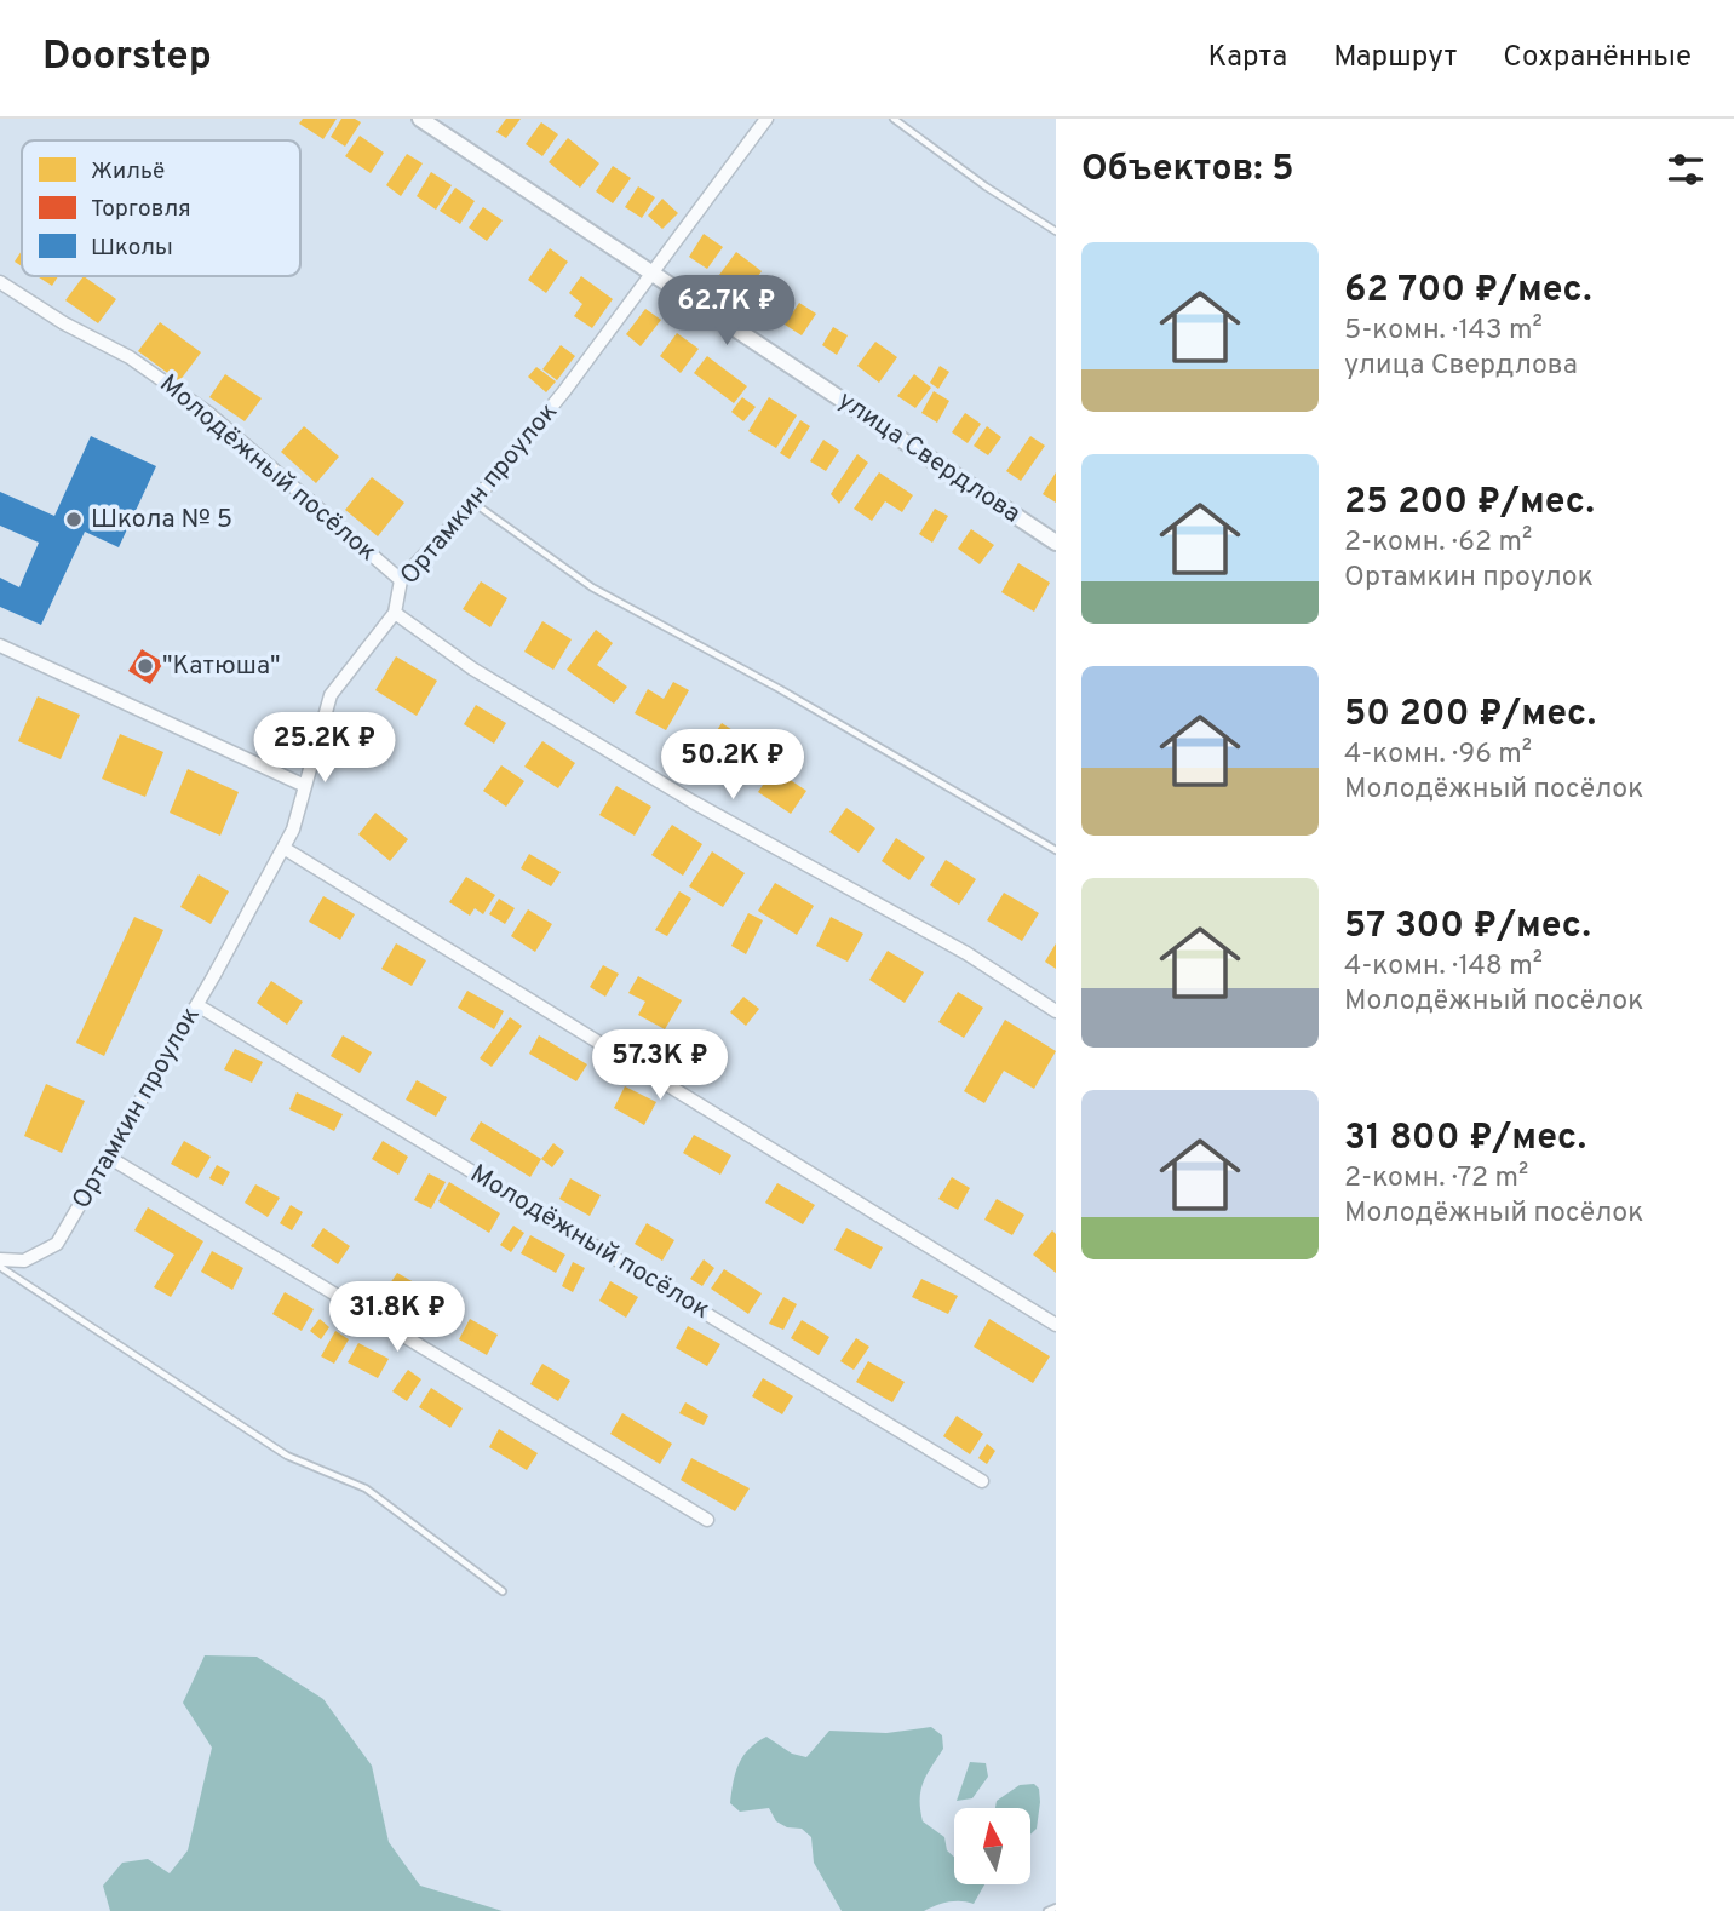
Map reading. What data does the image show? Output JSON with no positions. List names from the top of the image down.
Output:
{
  "streets": {
    "street": ["улица Свердлова", "Молодёжный посёлок", "Ортамкин проулок"]
  },
  "crossings": [
    ["улица Свердлова", "Ортамкин проулок"],
    ["Молодёжный посёлок", "Ортамкин проулок"]
  ],
  "places": ["Школа № 5", "\"Катюша\""],
  "legend": ["Жильё", "Торговля", "Школы"],
  "north": "top",
  "page": {
    "header": "Doorstep",
    "nav": ["Карта", "Маршрут", "Сохранённые"],
    "heading": "Объектов: 5",
    "list": [
      {
        "name": "62 700 ₽/мес.",
        "note": "5-комн. · 143 m² · улица Свердлова"
      },
      {
        "name": "25 200 ₽/мес.",
        "note": "2-комн. · 62 m² · Ортамкин проулок"
      },
      {
        "name": "50 200 ₽/мес.",
        "note": "4-комн. · 96 m² · Молодёжный посёлок"
      },
      {
        "name": "57 300 ₽/мес.",
        "note": "4-комн. · 148 m² · Молодёжный посёлок"
      },
      {
        "name": "31 800 ₽/мес.",
        "note": "2-комн. · 72 m² · Молодёжный посёлок"
      }
    ],
    "price": [
      "62.7K ₽",
      "25.2K ₽",
      "50.2K ₽",
      "57.3K ₽",
      "31.8K ₽"
    ]
  }
}
